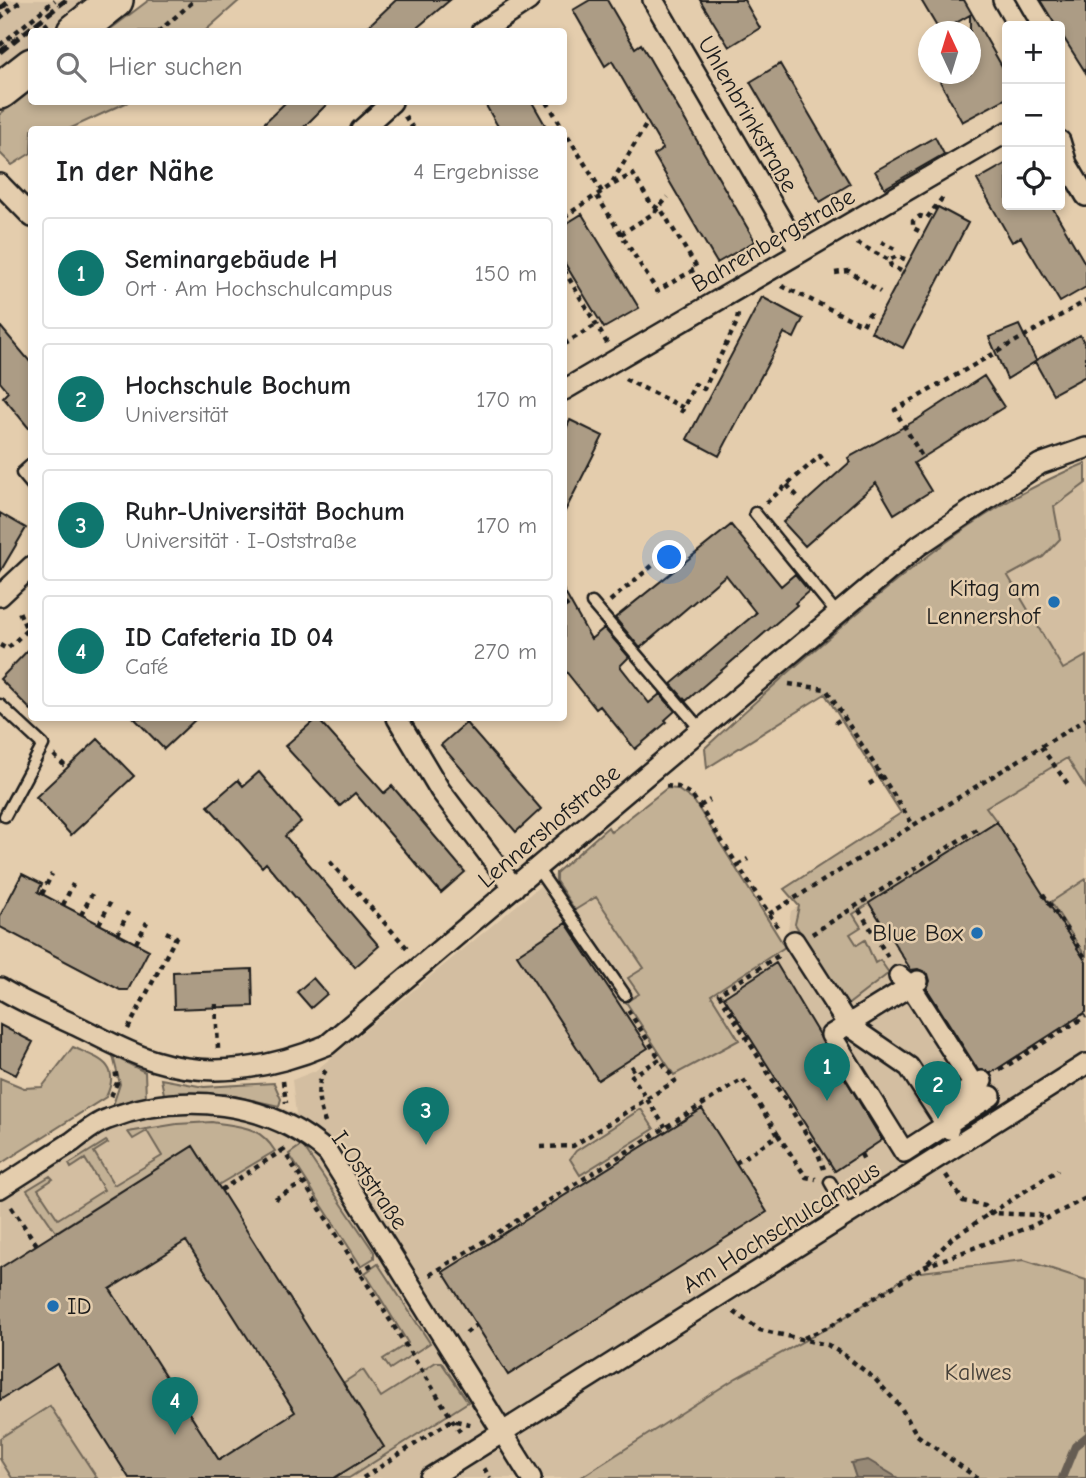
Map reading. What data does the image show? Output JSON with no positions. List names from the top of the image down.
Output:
{
  "streets": {
    "street": [
      "Uhlenbrinkstraße",
      "Bahrenbergstraße",
      "Lennershofstraße",
      "I-Oststraße",
      "Am Hochschulcampus"
    ]
  },
  "crossings": [
    ["Uhlenbrinkstraße", "Bahrenbergstraße"],
    ["I-Oststraße", "Am Hochschulcampus"]
  ],
  "parks": ["Kalwes"],
  "places": ["Kitag am Lennershof", "Blue Box", "ID"],
  "north": "top",
  "page": {
    "map_buttons": ["+", "−"],
    "search": "Hier suchen",
    "heading": ["In der Nähe", "4 Ergebnisse"],
    "list": [
      {
        "mark": "1",
        "name": "Seminargebäude H",
        "note": "Ort · Am Hochschulcampus",
        "value": "150 m"
      },
      {
        "mark": "2",
        "name": "Hochschule Bochum",
        "note": "Universität",
        "value": "170 m"
      },
      {
        "mark": "3",
        "name": "Ruhr-Universität Bochum",
        "note": "Universität · I-Oststraße",
        "value": "170 m"
      },
      {
        "mark": "4",
        "name": "ID Cafeteria ID 04",
        "note": "Café",
        "value": "270 m"
      }
    ],
    "pins": [
      "1",
      "2",
      "3",
      "4"
    ]
  }
}
